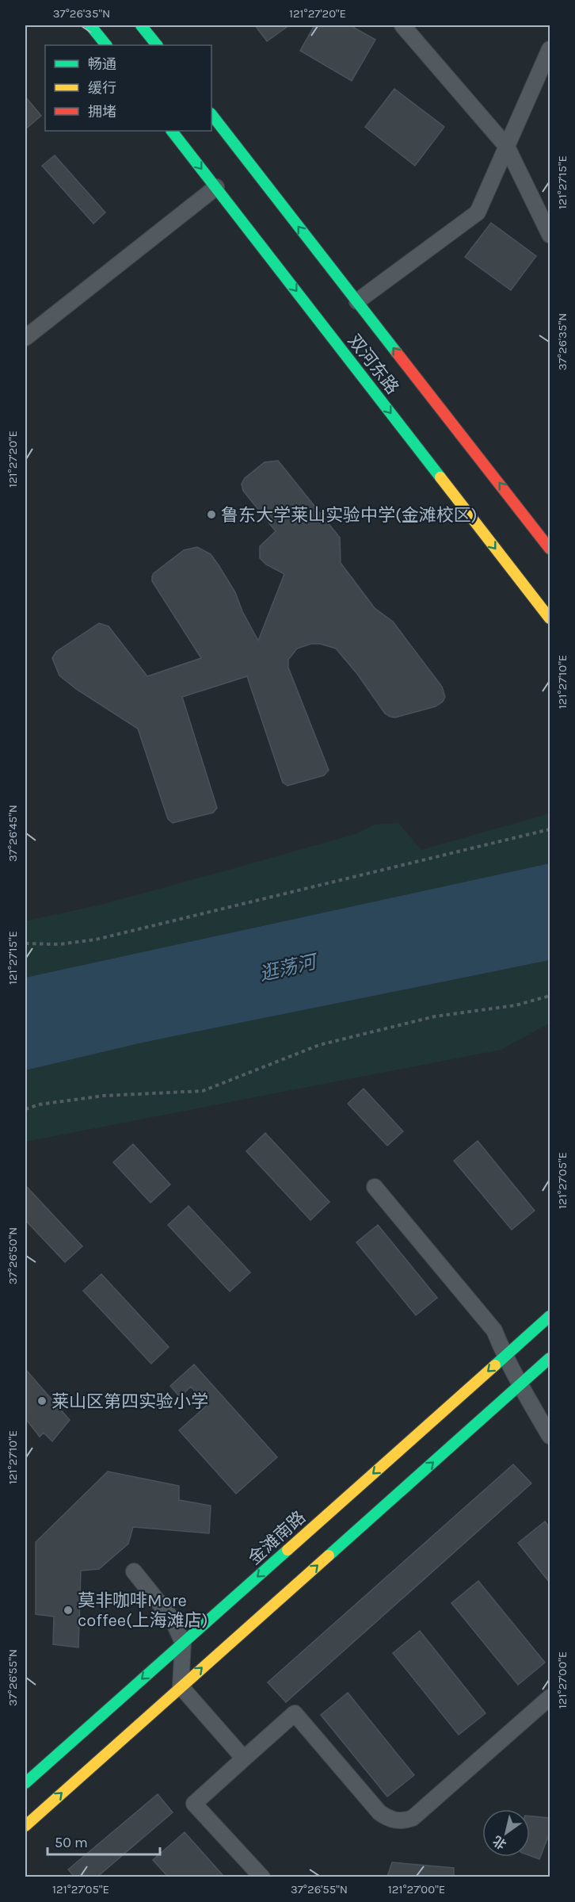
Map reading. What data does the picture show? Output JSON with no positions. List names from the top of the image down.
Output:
{
  "streets": {
    "street": ["双河东路", "金滩南路"]
  },
  "water": ["逛荡河"],
  "places": ["鲁东大学莱山实验中学(金滩校区)", "莱山区第四实验小学", "莫非咖啡More coffee(上海滩店)"],
  "legend": ["畅通", "缓行", "拥堵"],
  "scale_bar": "50 m",
  "north": "bottom left",
  "coordinates": [
    "37°26'35\"N",
    "121°27'20\"E",
    "121°27'15\"E",
    "121°27'10\"E",
    "37°26'45\"N",
    "121°27'05\"E",
    "37°26'50\"N",
    "37°26'55\"N",
    "121°27'00\"E"
  ]
}
